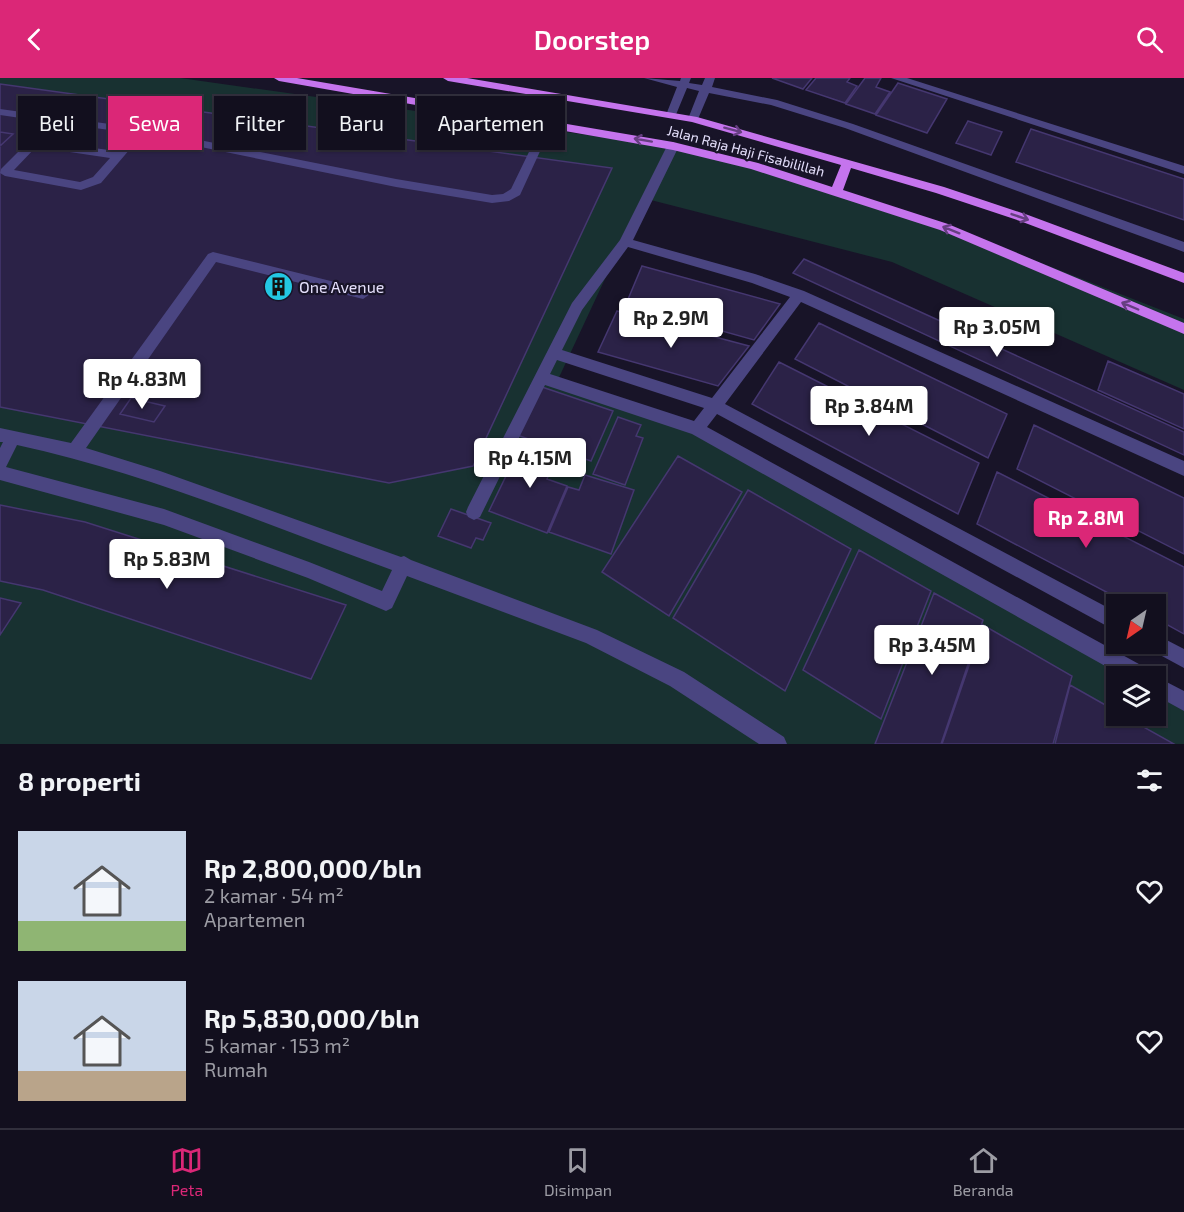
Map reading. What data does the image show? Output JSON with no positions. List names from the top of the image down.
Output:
{
  "streets": {
    "main road": ["Jalan Raja Haji Fisabilillah"]
  },
  "places": {
    "building": ["One Avenue"]
  },
  "north": "bottom left",
  "page": {
    "header": "Doorstep",
    "chip": [
      "Beli",
      "Sewa",
      "Filter",
      "Baru",
      "Apartemen"
    ],
    "price": [
      "Rp 2.9M",
      "Rp 3.05M",
      "Rp 4.83M",
      "Rp 3.84M",
      "Rp 4.15M",
      "Rp 2.8M",
      "Rp 5.83M",
      "Rp 3.45M"
    ],
    "heading": "8 properti",
    "list": [
      {
        "name": "Rp 2,800,000/bln",
        "note": "2 kamar · 54 m² · Apartemen"
      },
      {
        "name": "Rp 5,830,000/bln",
        "note": "5 kamar · 153 m² · Rumah"
      }
    ],
    "tabs": ["Peta", "Disimpan", "Beranda"]
  }
}
